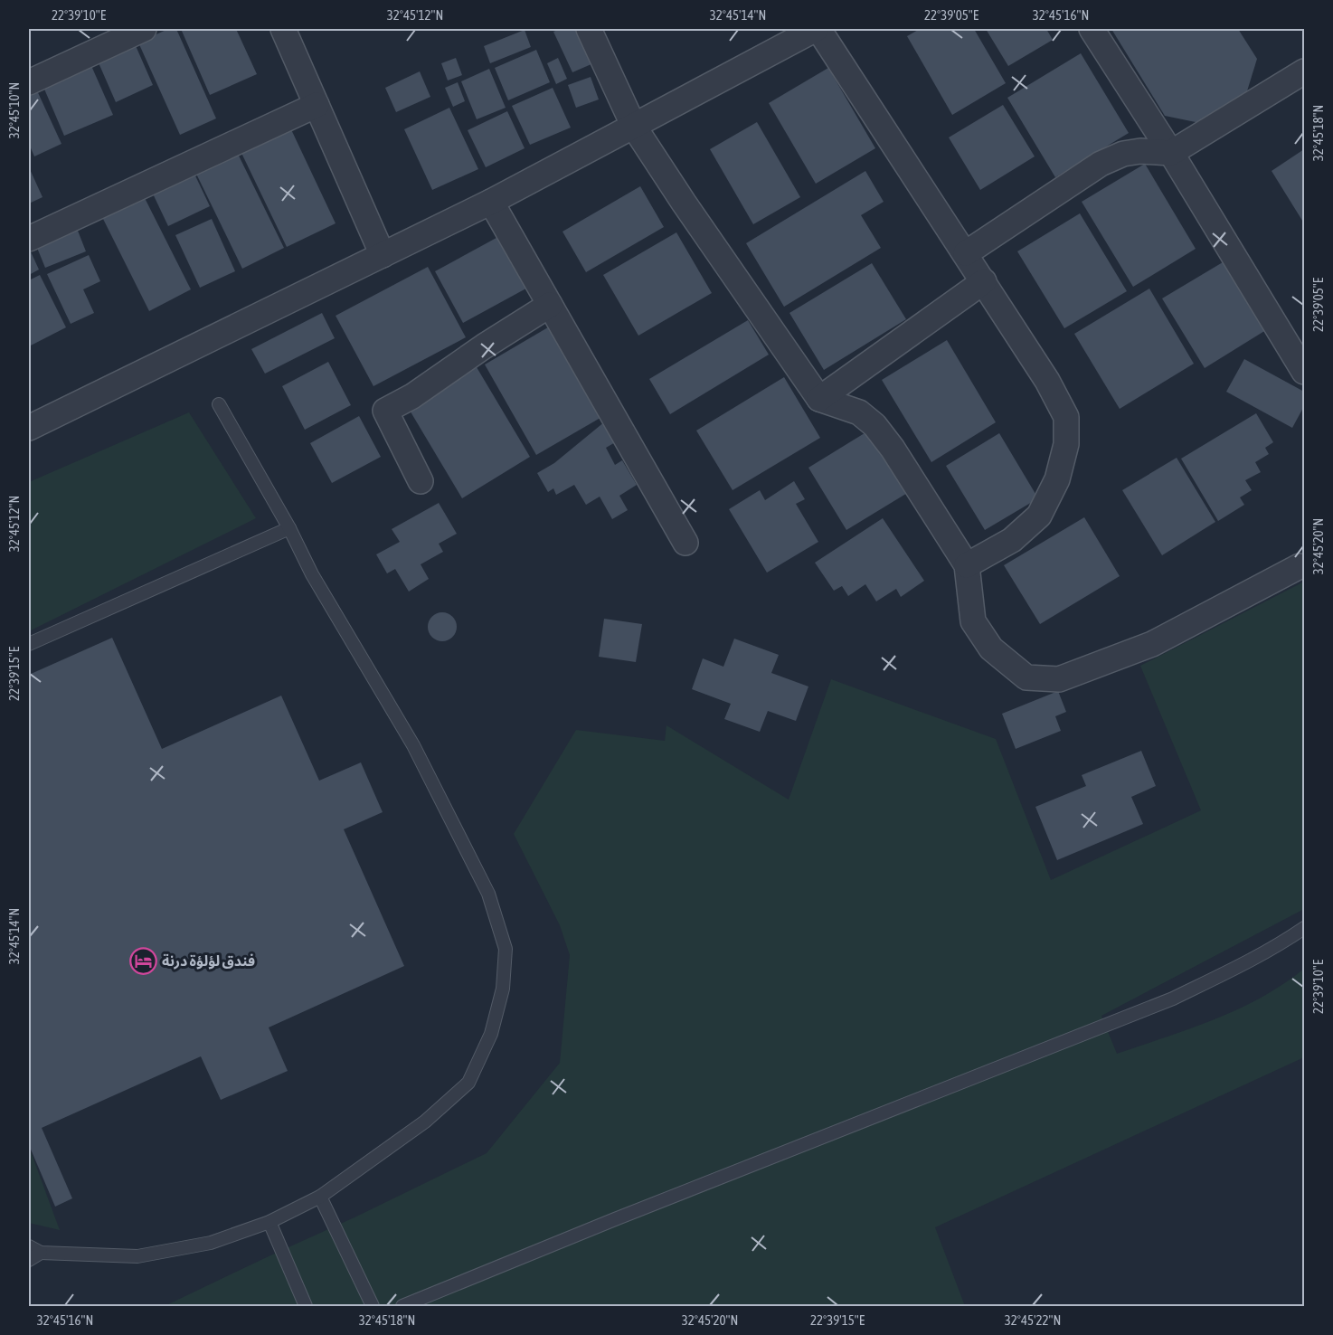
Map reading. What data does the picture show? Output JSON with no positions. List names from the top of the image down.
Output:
{
  "places": {
    "hotel": ["فندق لؤلؤة درنة"]
  },
  "coordinates": [
    "22°39'10\"E",
    "32°45'12\"N",
    "32°45'14\"N",
    "22°39'05\"E",
    "32°45'16\"N",
    "32°45'10\"N",
    "32°45'18\"N",
    "32°45'20\"N",
    "22°39'15\"E",
    "32°45'22\"N"
  ]
}
